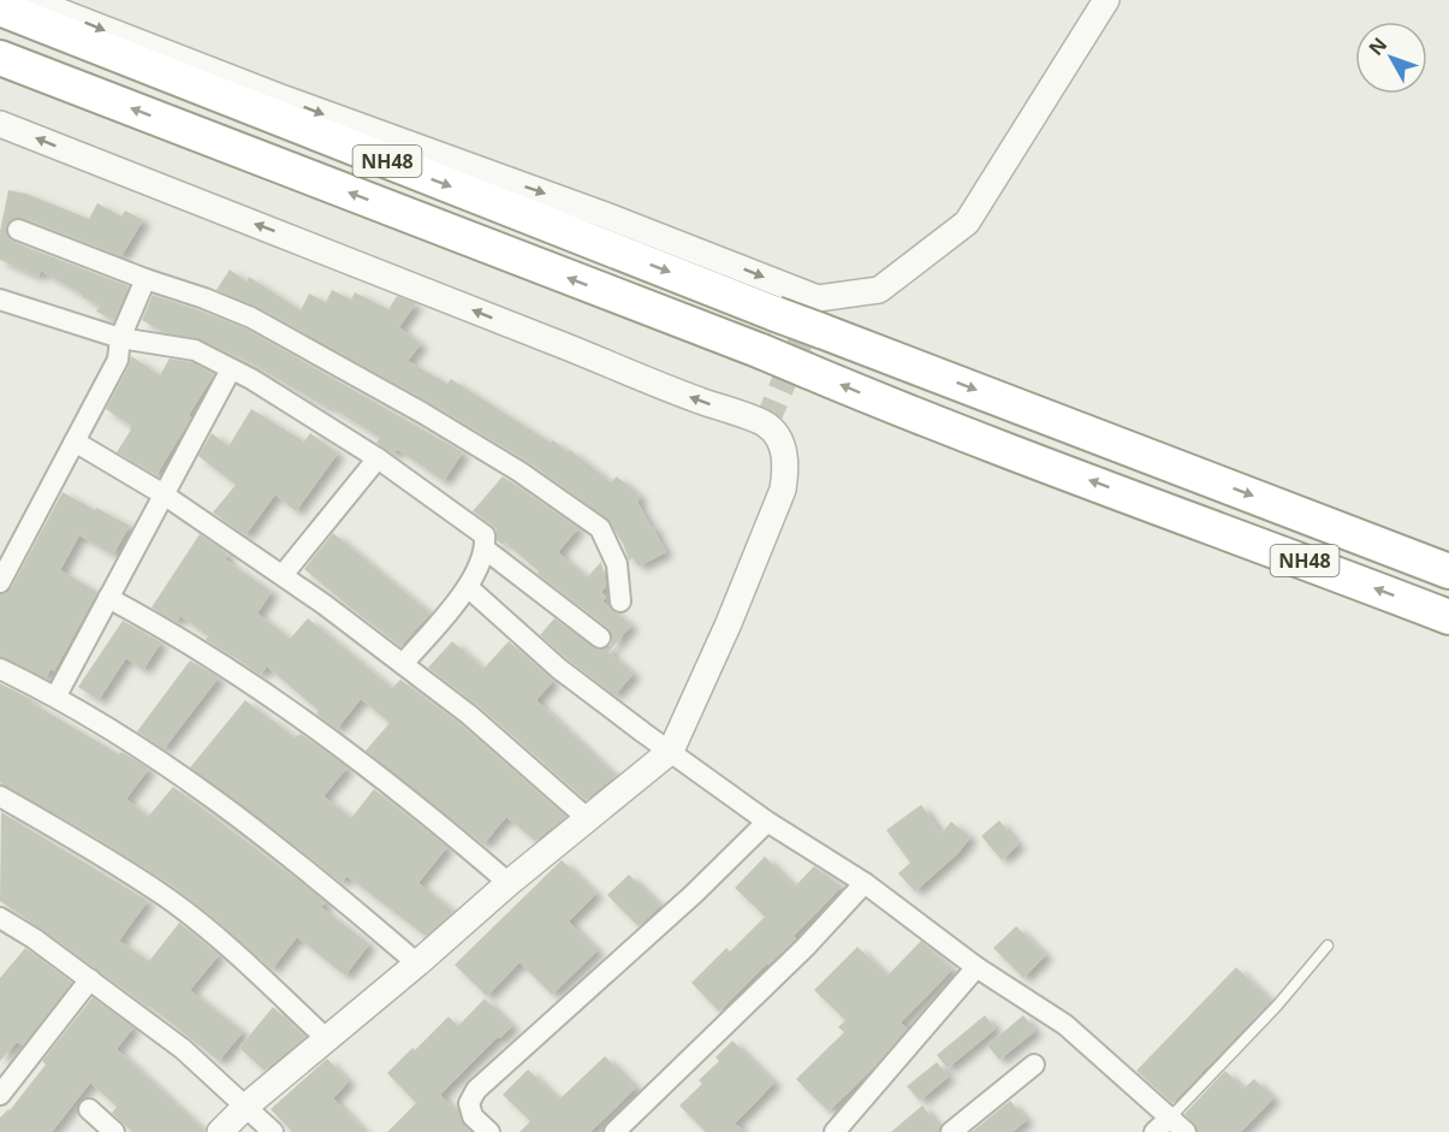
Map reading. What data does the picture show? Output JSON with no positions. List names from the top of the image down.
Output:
{
  "streets": {
    "highway": ["NH48"]
  },
  "north": "top left"
}
